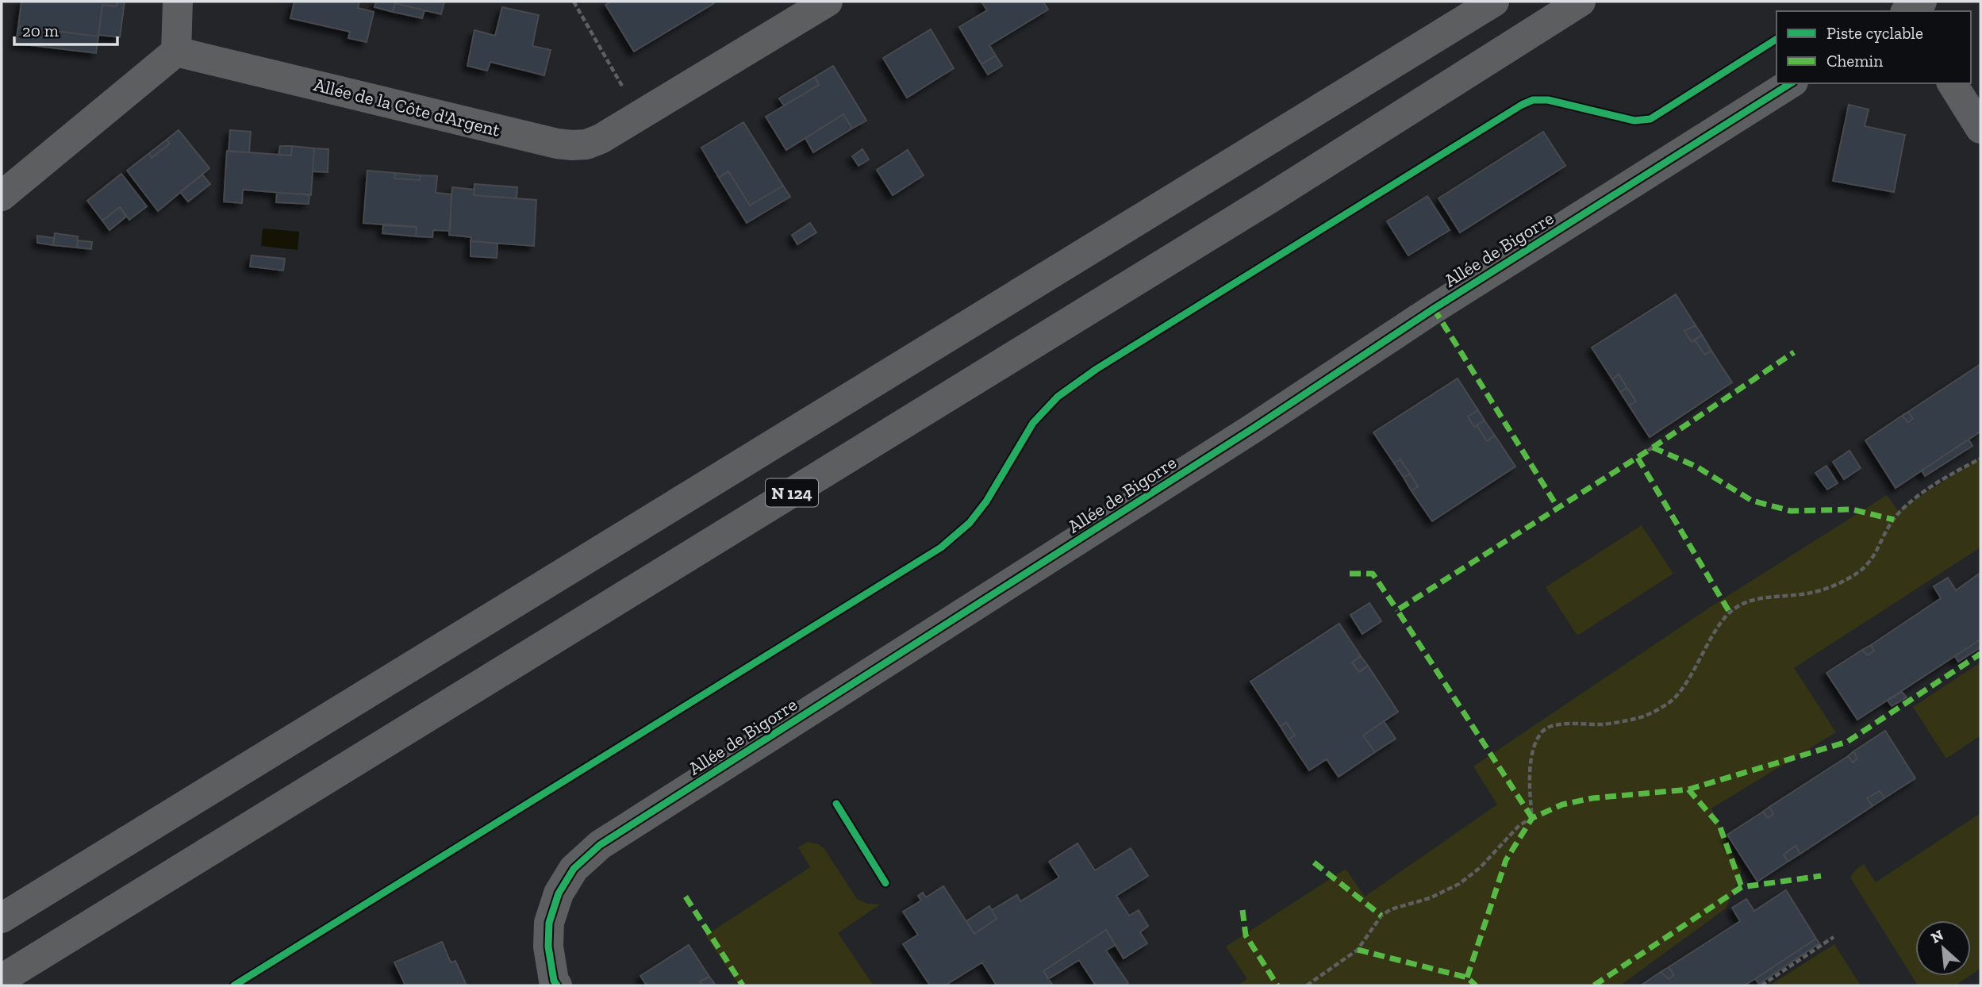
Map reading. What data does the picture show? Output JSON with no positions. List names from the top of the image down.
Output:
{
  "streets": {
    "highway": ["N 124"],
    "street": ["Allée de la Côte d'Argent", "Allée de Bigorre"]
  },
  "legend": ["Piste cyclable", "Chemin"],
  "scale_bar": "20 m",
  "north": "top left"
}
